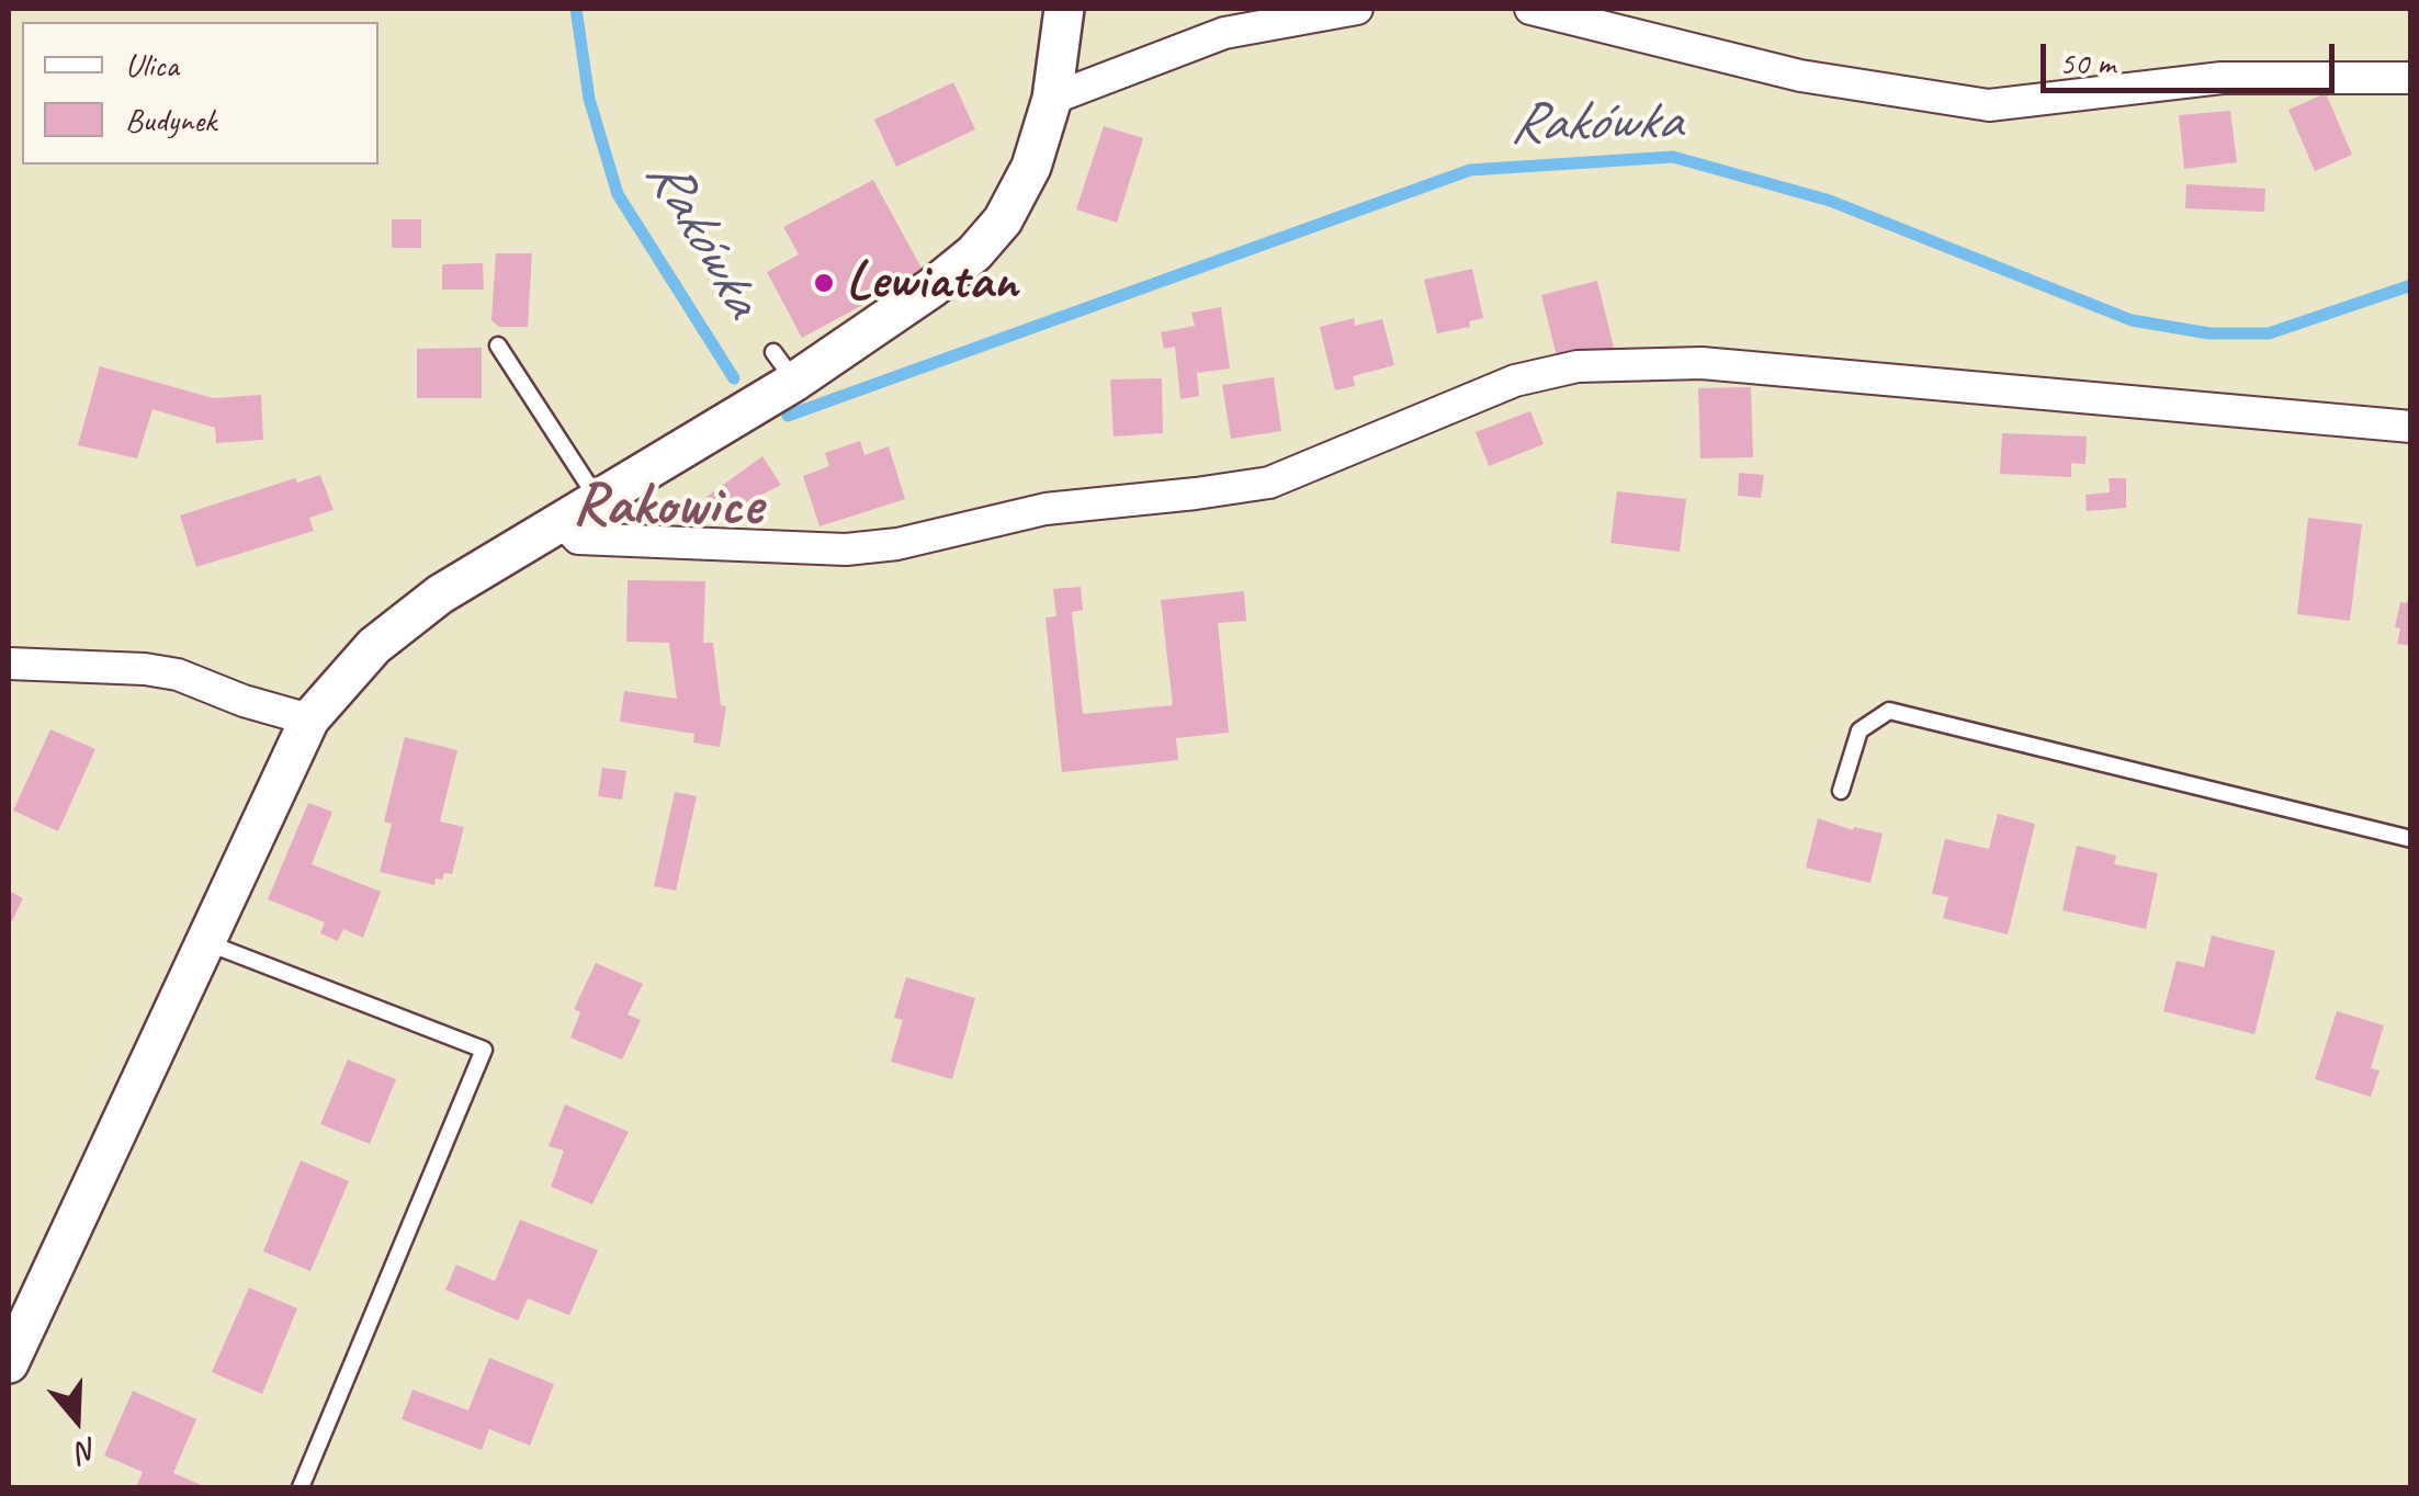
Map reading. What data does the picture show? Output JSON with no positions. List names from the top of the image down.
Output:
{
  "districts": ["Rakowice"],
  "water": ["Rakówka"],
  "places": ["Lewiatan"],
  "legend": ["Ulica", "Budynek"],
  "scale_bar": "50 m",
  "north": "bottom"
}
